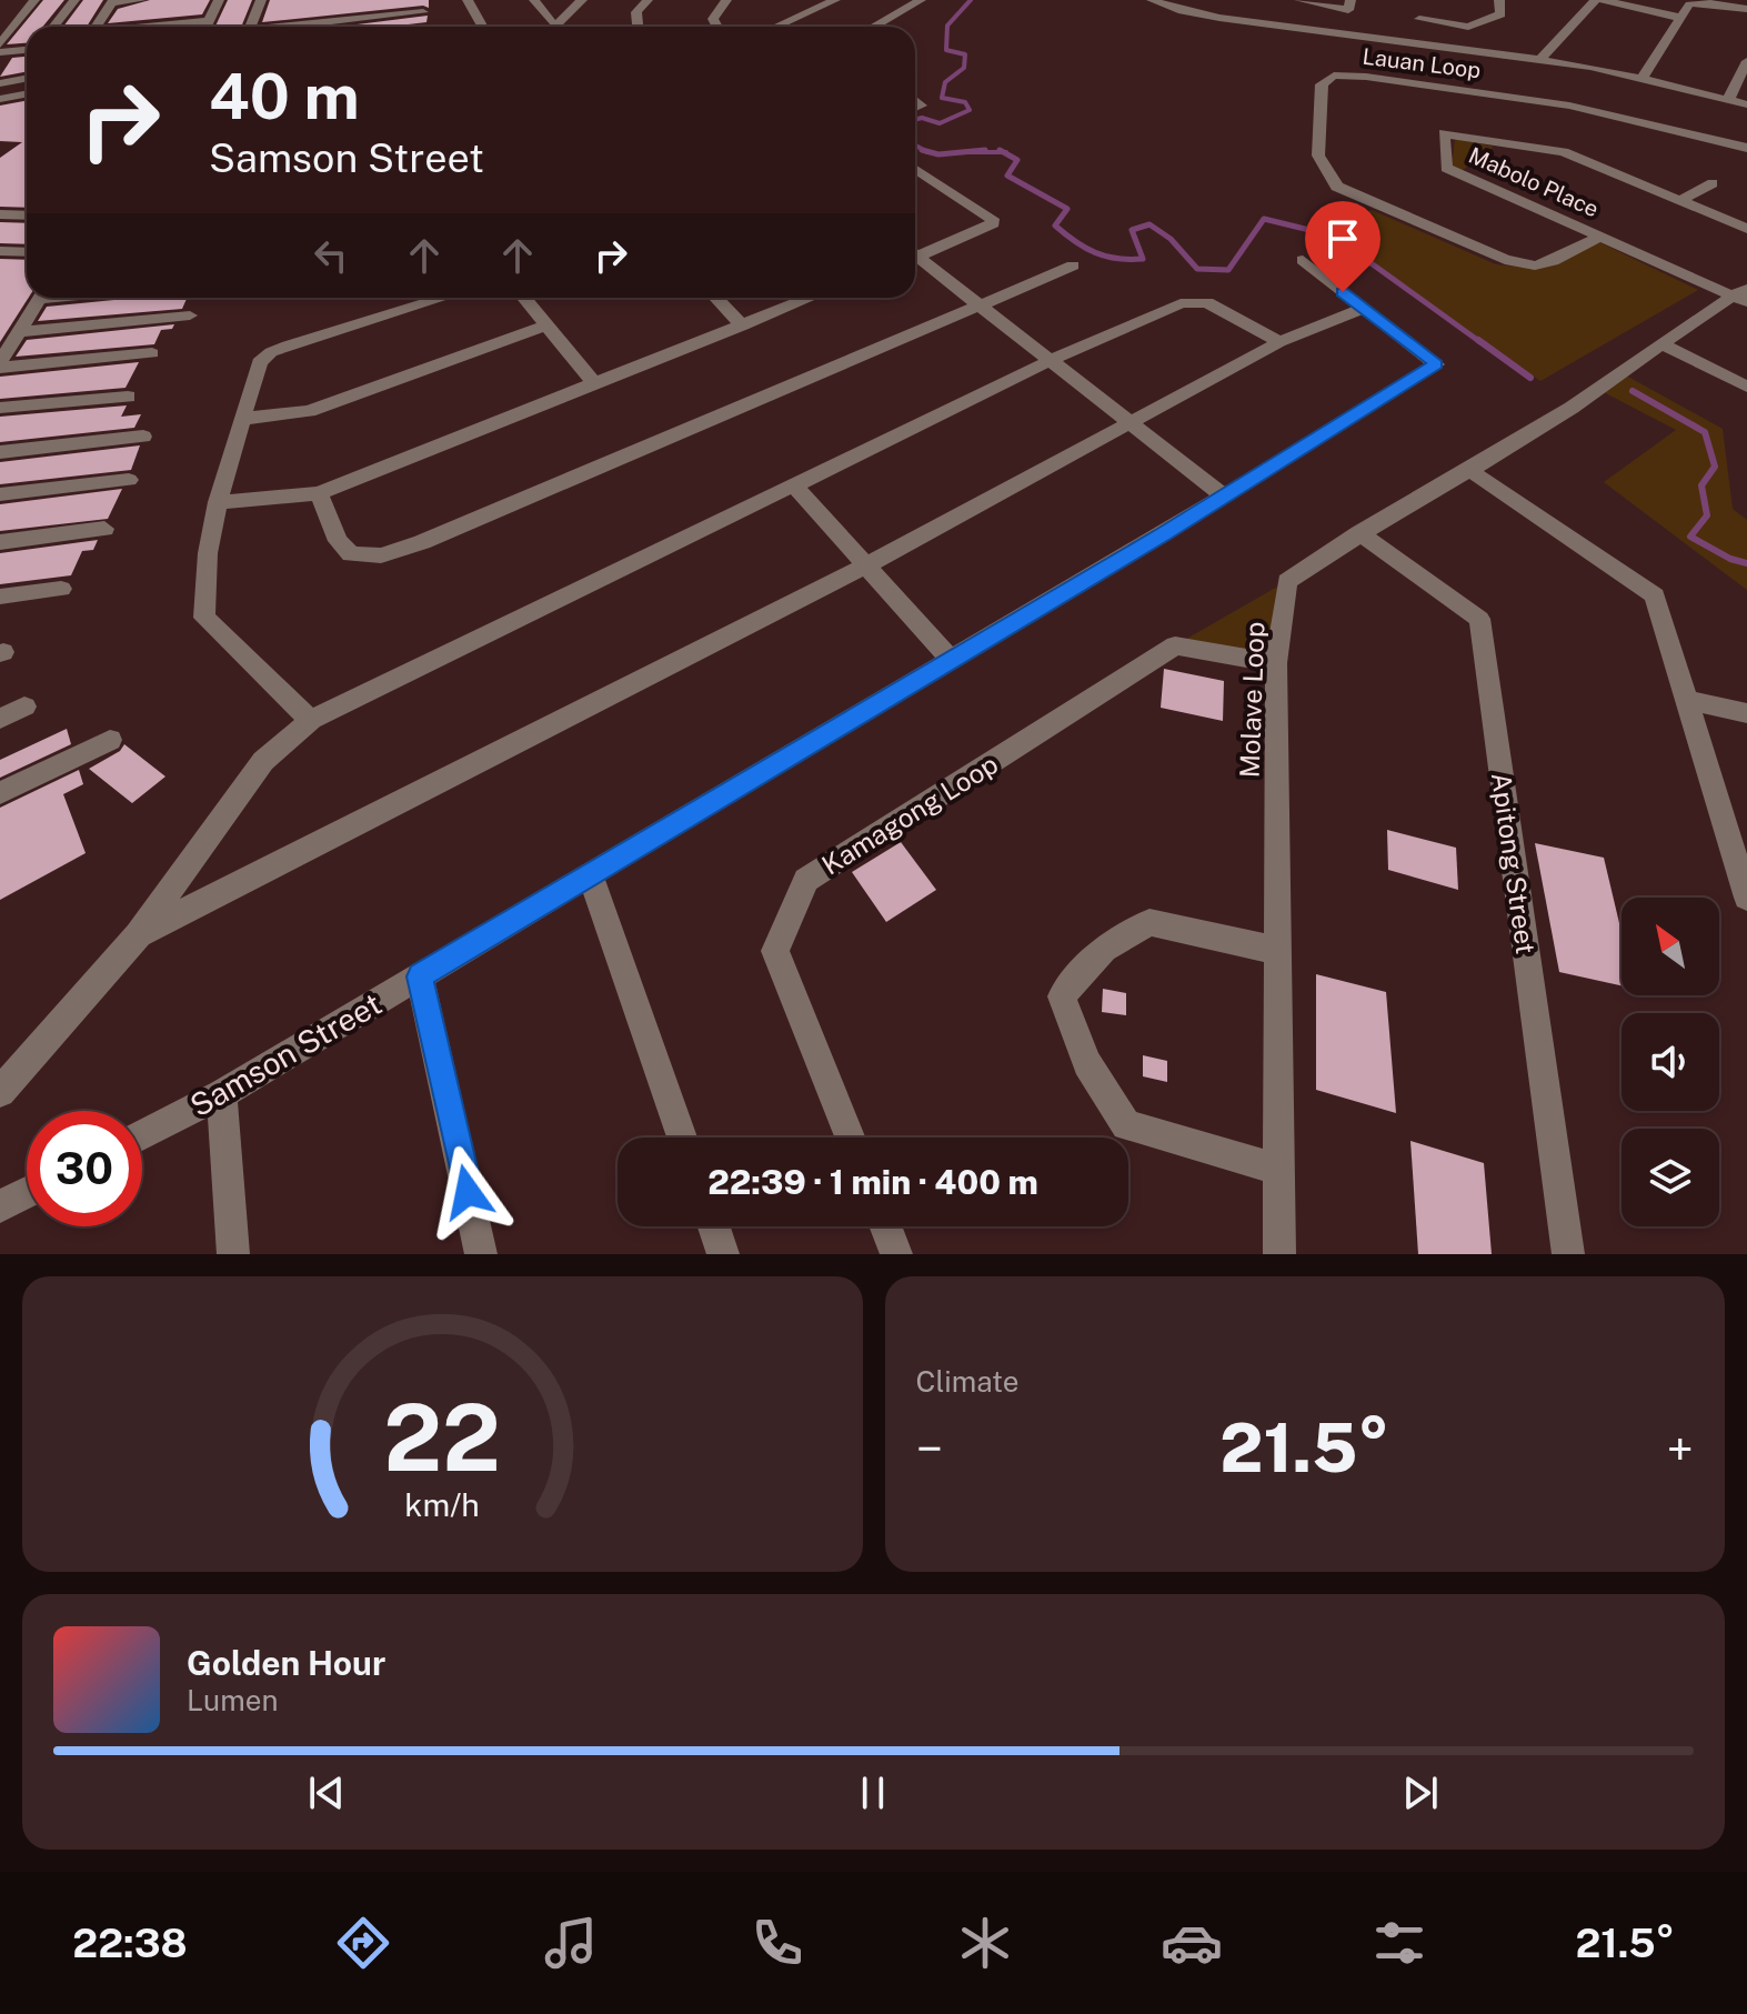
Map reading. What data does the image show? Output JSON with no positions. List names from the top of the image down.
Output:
{
  "streets": {
    "street": [
      "Lauan Loop",
      "Mabolo Place",
      "Molave Loop",
      "Kamagong Loop",
      "Apitong Street",
      "Samson Street"
    ]
  },
  "crossings": [
    ["Lauan Loop", "Mabolo Place"],
    ["Mabolo Place", "Molave Loop"],
    ["Molave Loop", "Kamagong Loop"],
    ["Molave Loop", "Apitong Street"]
  ],
  "north": "top left",
  "page": {
    "turn": ["40 m", "Samson Street"],
    "limit": "30",
    "trip": "22:39 · 1 min · 400 m",
    "tile": "Climate",
    "heat": ["−", "21.5°", "+"],
    "song": ["Golden Hour", "Lumen"],
    "tabs": ["22:38", "21.5°"],
    "gauge": ["22", "km/h"]
  }
}
